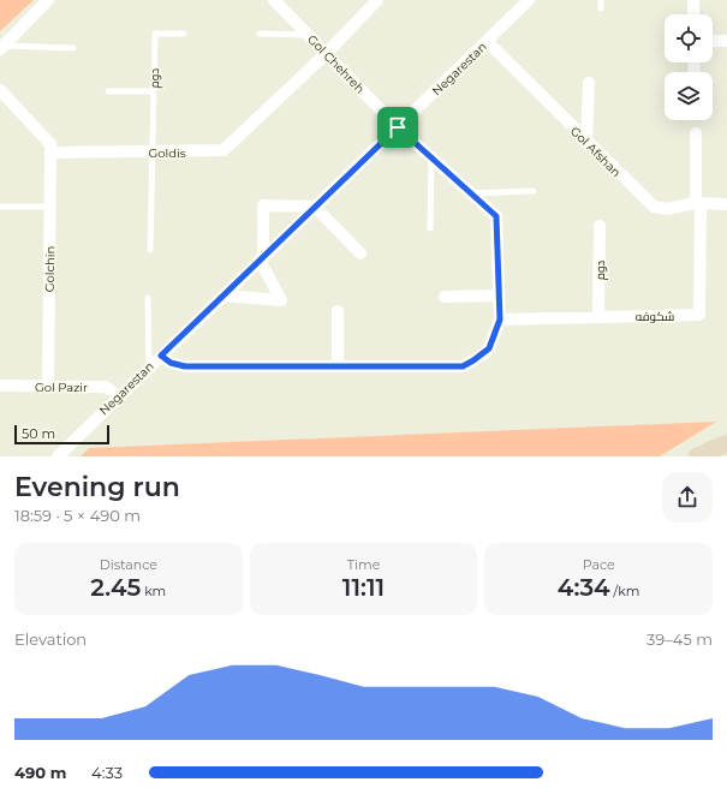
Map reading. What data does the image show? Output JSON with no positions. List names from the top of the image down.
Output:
{
  "streets": {
    "street": [
      "Gol Chehreh",
      "Negarestan",
      "دوم",
      "Gol Afshan",
      "Goldis",
      "Golchin",
      "شکوفه",
      "Gol Pazir"
    ]
  },
  "crossings": [
    ["Gol Chehreh", "Negarestan"],
    ["Gol Chehreh", "Goldis"],
    ["Gol Chehreh", "شکوفه"],
    ["Negarestan", "Gol Afshan"],
    ["Negarestan", "Gol Pazir"],
    ["دوم", "Goldis"],
    ["دوم", "شکوفه"],
    ["Gol Afshan", "شکوفه"],
    ["Goldis", "Golchin"],
    ["Golchin", "Gol Pazir"]
  ],
  "scale_bar": "50 m",
  "page": {
    "scale": "50 m",
    "heading": ["Evening run", "18:59 · 5 × 490 m"],
    "stats": [
      ["Distance", "2.45 km"],
      ["Time", "11:11"],
      ["Pace", "4:34 /km"]
    ],
    "chart": ["Elevation", "39–45 m"],
    "list": [
      {
        "name": "490 m",
        "note": "4:33"
      }
    ]
  }
}
